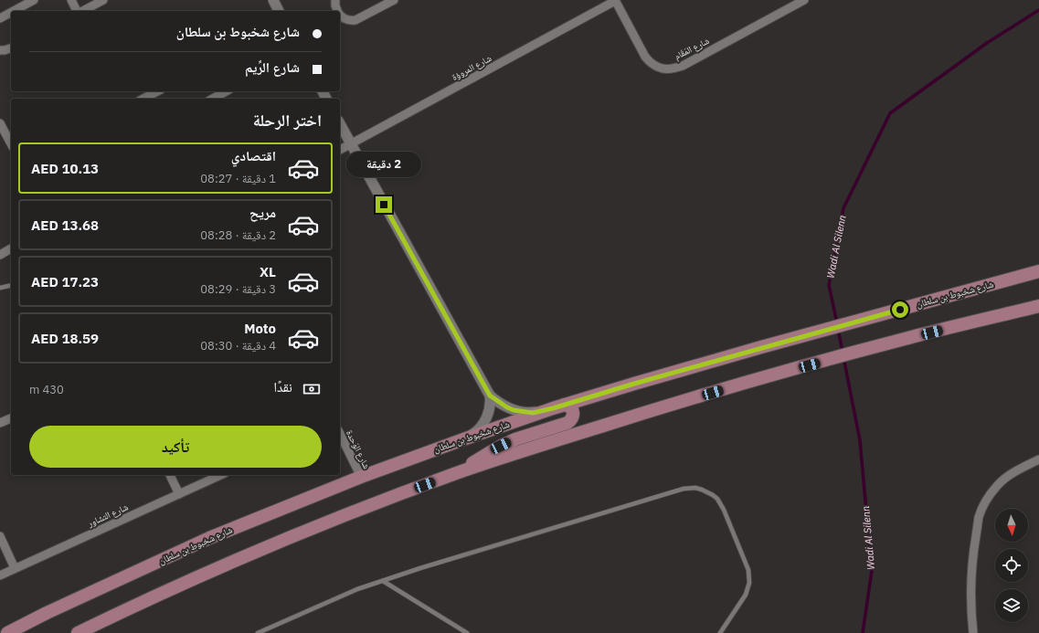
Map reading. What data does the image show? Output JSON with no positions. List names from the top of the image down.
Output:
{
  "streets": {
    "main road": ["شارع شخبوط بن سلطان"],
    "street": [
      "شارع المَقَام",
      "شارع المروؤة",
      "شارع الوَحدة",
      "شارع التشاور"
    ]
  },
  "crossings": [
    ["شارع المَقَام", "شارع المروؤة"],
    ["شارع شخبوط بن سلطان", "شارع الوَحدة"]
  ],
  "water": ["Wadi Al Silenn"],
  "north": "bottom",
  "page": {
    "banner": ["شارع شخبوط بن سلطان", "شارع الرِّيم"],
    "heading": "اختر الرحلة",
    "list": [
      {
        "name": "اقتصادي",
        "note": "1 دقيقة · 08:27",
        "value": "AED 10.13"
      },
      {
        "name": "مريح",
        "note": "2 دقيقة · 08:28",
        "value": "AED 13.68"
      },
      {
        "name": "XL",
        "note": "3 دقيقة · 08:29",
        "value": "AED 17.23"
      },
      {
        "name": "Moto",
        "note": "4 دقيقة · 08:30",
        "value": "AED 18.59"
      }
    ],
    "bubble": "2 دقيقة",
    "pay": ["نقدًا", "430 m"],
    "buttons": "تأكيد"
  }
}
